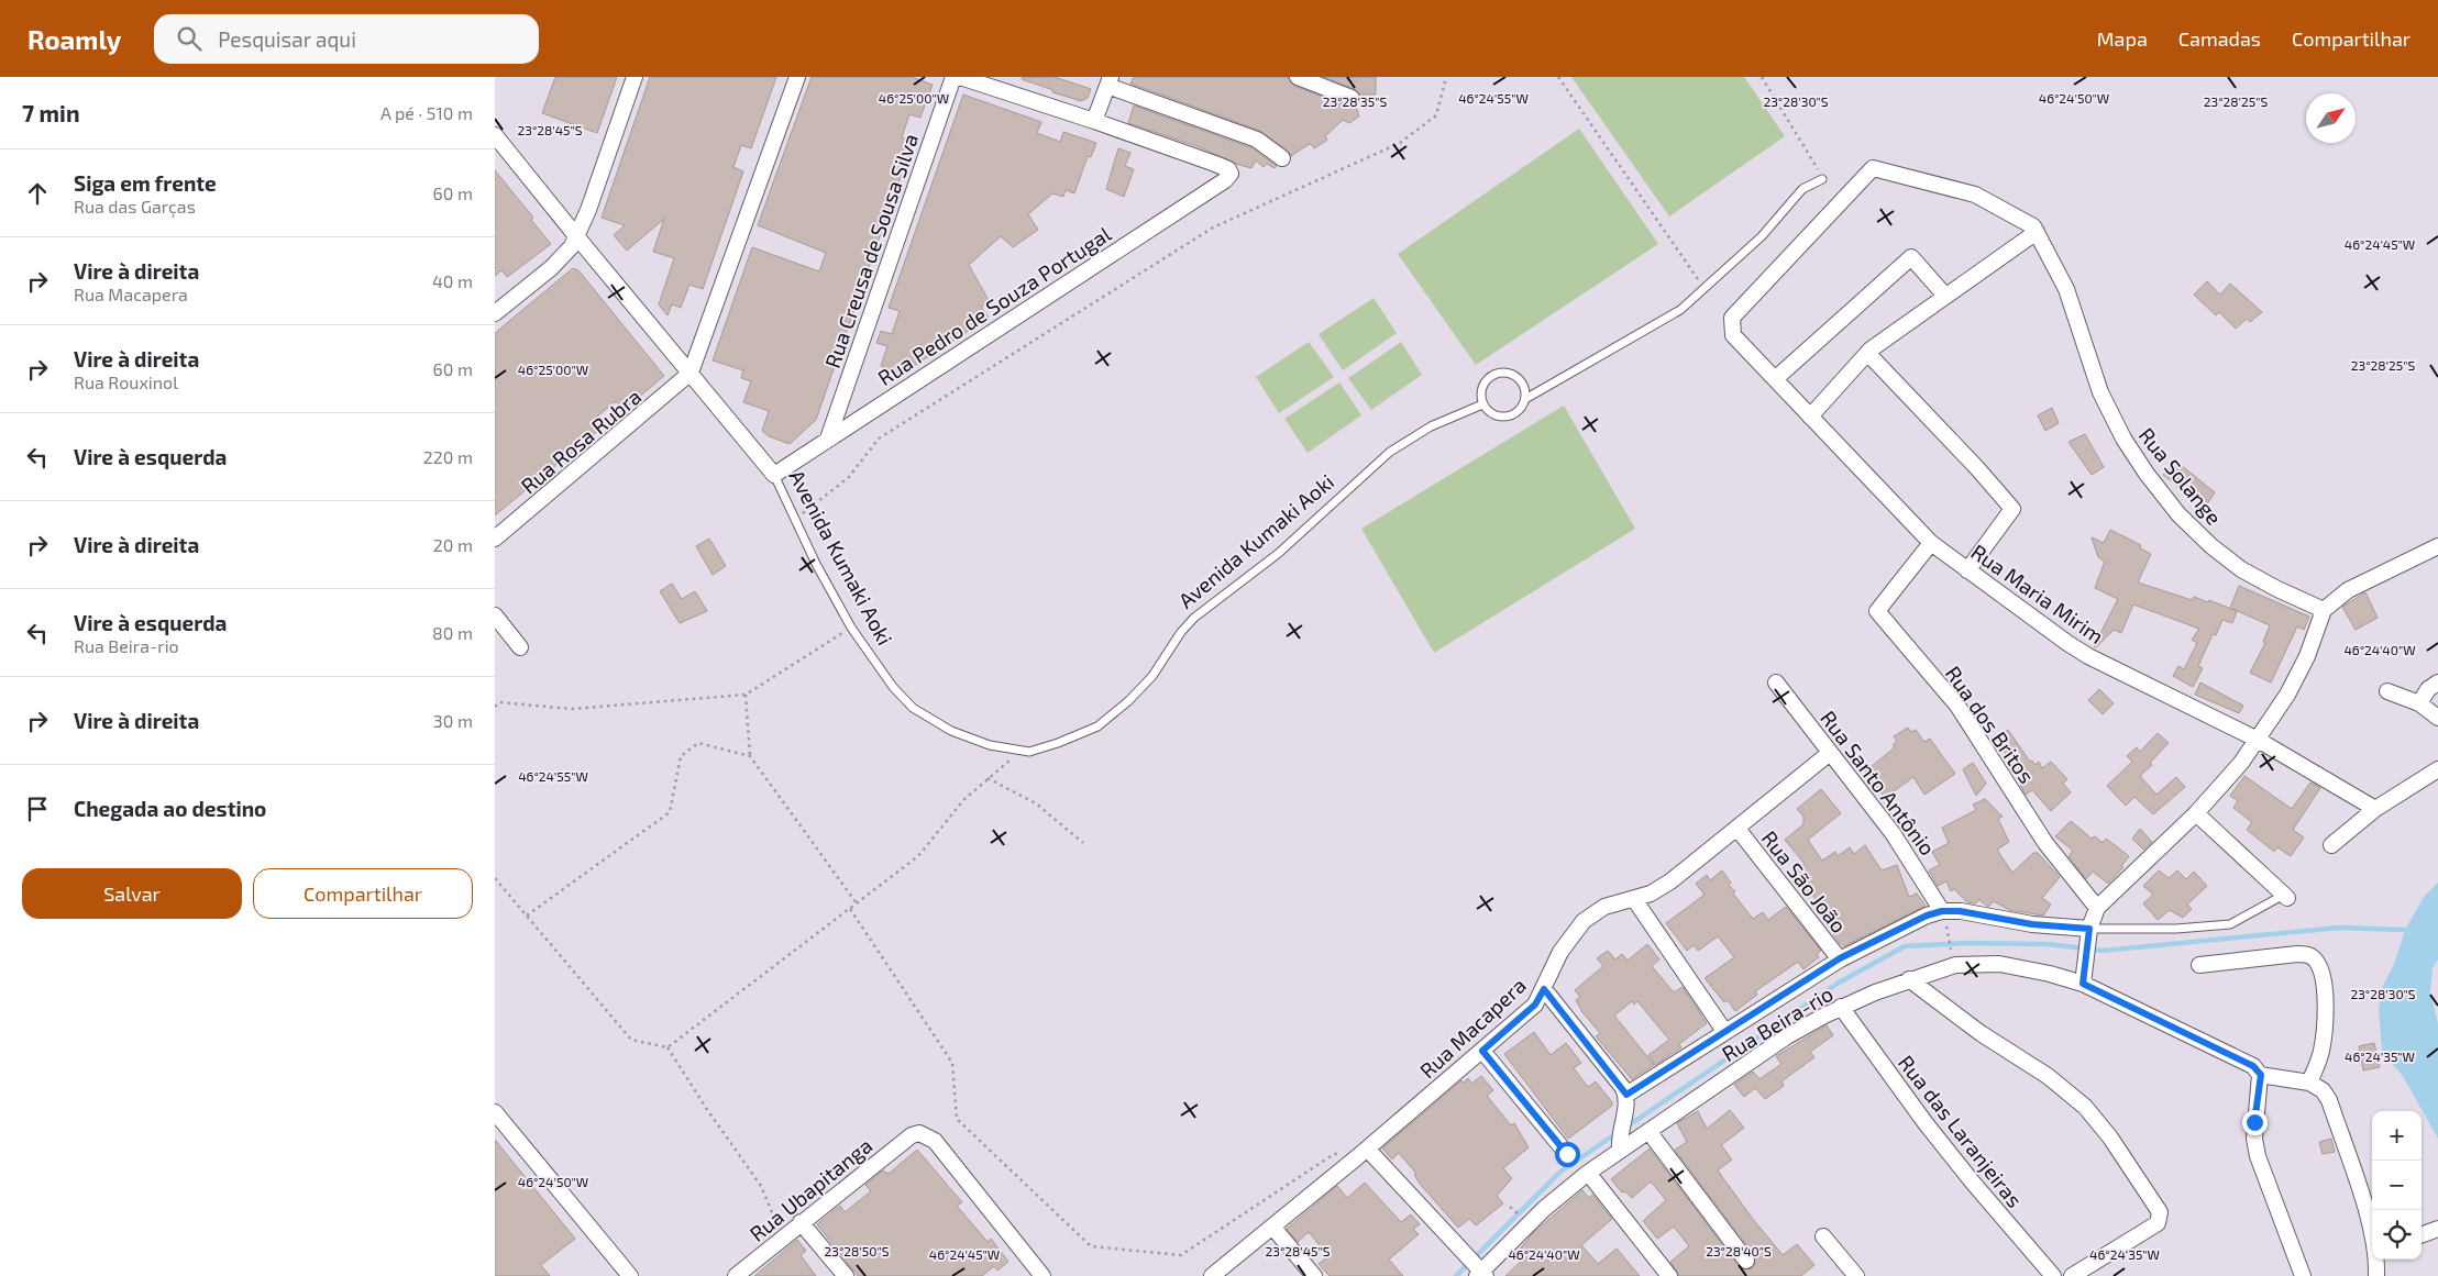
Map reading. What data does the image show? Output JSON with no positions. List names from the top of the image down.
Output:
{
  "streets": {
    "street": [
      "Rua Creusa de Sousa Silva",
      "Rua Pedro de Souza Portugal",
      "Rua Rosa Rubra",
      "Rua Solange",
      "Avenida Kumaki Aoki",
      "Rua Maria Mirim",
      "Rua dos Britos",
      "Rua Santo Antônio",
      "Rua São João",
      "Rua Beira-rio",
      "Rua Macapera",
      "Rua das Laranjeiras",
      "Rua Ubapitanga"
    ]
  },
  "crossings": [
    ["Rua Creusa de Sousa Silva", "Rua Pedro de Souza Portugal"],
    ["Rua Pedro de Souza Portugal", "Avenida Kumaki Aoki"],
    ["Rua Rosa Rubra", "Avenida Kumaki Aoki"],
    ["Rua Solange", "Rua Maria Mirim"],
    ["Rua Maria Mirim", "Rua dos Britos"],
    ["Rua Santo Antônio", "Rua Macapera"],
    ["Rua São João", "Rua Macapera"],
    ["Rua Beira-rio", "Rua das Laranjeiras"]
  ],
  "north": "top right",
  "page": {
    "header": "Roamly",
    "search": "Pesquisar aqui",
    "nav": ["Mapa", "Camadas", "Compartilhar"],
    "heading": ["7 min", "A pé · 510 m"],
    "list": [
      ["Siga em frente", "Rua das Garças", "60 m"],
      ["Vire à direita", "Rua Macapera", "40 m"],
      ["Vire à direita", "Rua Rouxinol", "60 m"],
      ["Vire à esquerda", "220 m"],
      ["Vire à direita", "20 m"],
      ["Vire à esquerda", "Rua Beira-rio", "80 m"],
      ["Vire à direita", "30 m"],
      "Chegada ao destino"
    ],
    "buttons": ["Salvar", "Compartilhar"],
    "map_buttons": ["+", "−"]
  },
  "coordinates": [
    "46°25'00\"W",
    "46°24'55\"W",
    "46°24'50\"W",
    "23°28'35\"S",
    "23°28'30\"S",
    "23°28'25\"S",
    "23°28'45\"S",
    "46°24'45\"W",
    "46°24'40\"W",
    "46°24'35\"W",
    "23°28'50\"S",
    "23°28'40\"S"
  ]
}
